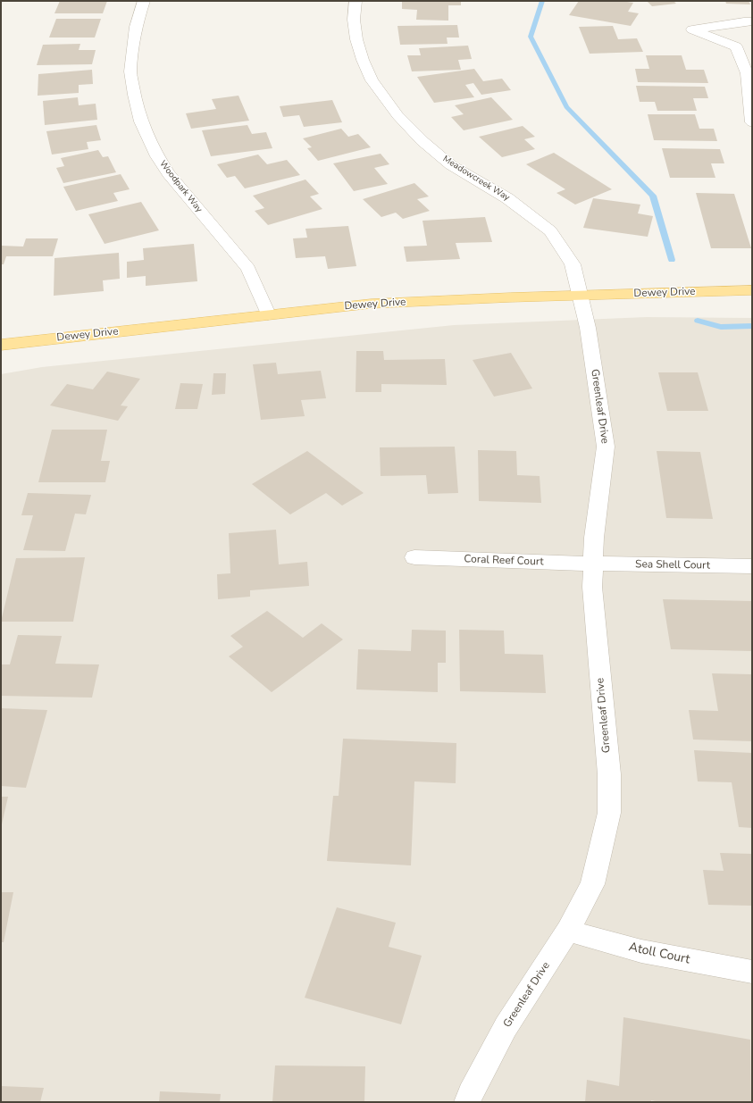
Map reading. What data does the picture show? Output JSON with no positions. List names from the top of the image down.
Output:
{
  "streets": {
    "main road": ["Dewey Drive"],
    "street": [
      "Meadowcreek Way",
      "Woodpark Way",
      "Greenleaf Drive",
      "Coral Reef Court",
      "Sea Shell Court",
      "Atoll Court"
    ]
  },
  "crossings": [
    ["Meadowcreek Way", "Dewey Drive"],
    ["Meadowcreek Way", "Greenleaf Drive"],
    ["Woodpark Way", "Dewey Drive"],
    ["Dewey Drive", "Greenleaf Drive"],
    ["Greenleaf Drive", "Coral Reef Court"],
    ["Greenleaf Drive", "Sea Shell Court"],
    ["Greenleaf Drive", "Atoll Court"],
    ["Coral Reef Court", "Sea Shell Court"]
  ]
}
